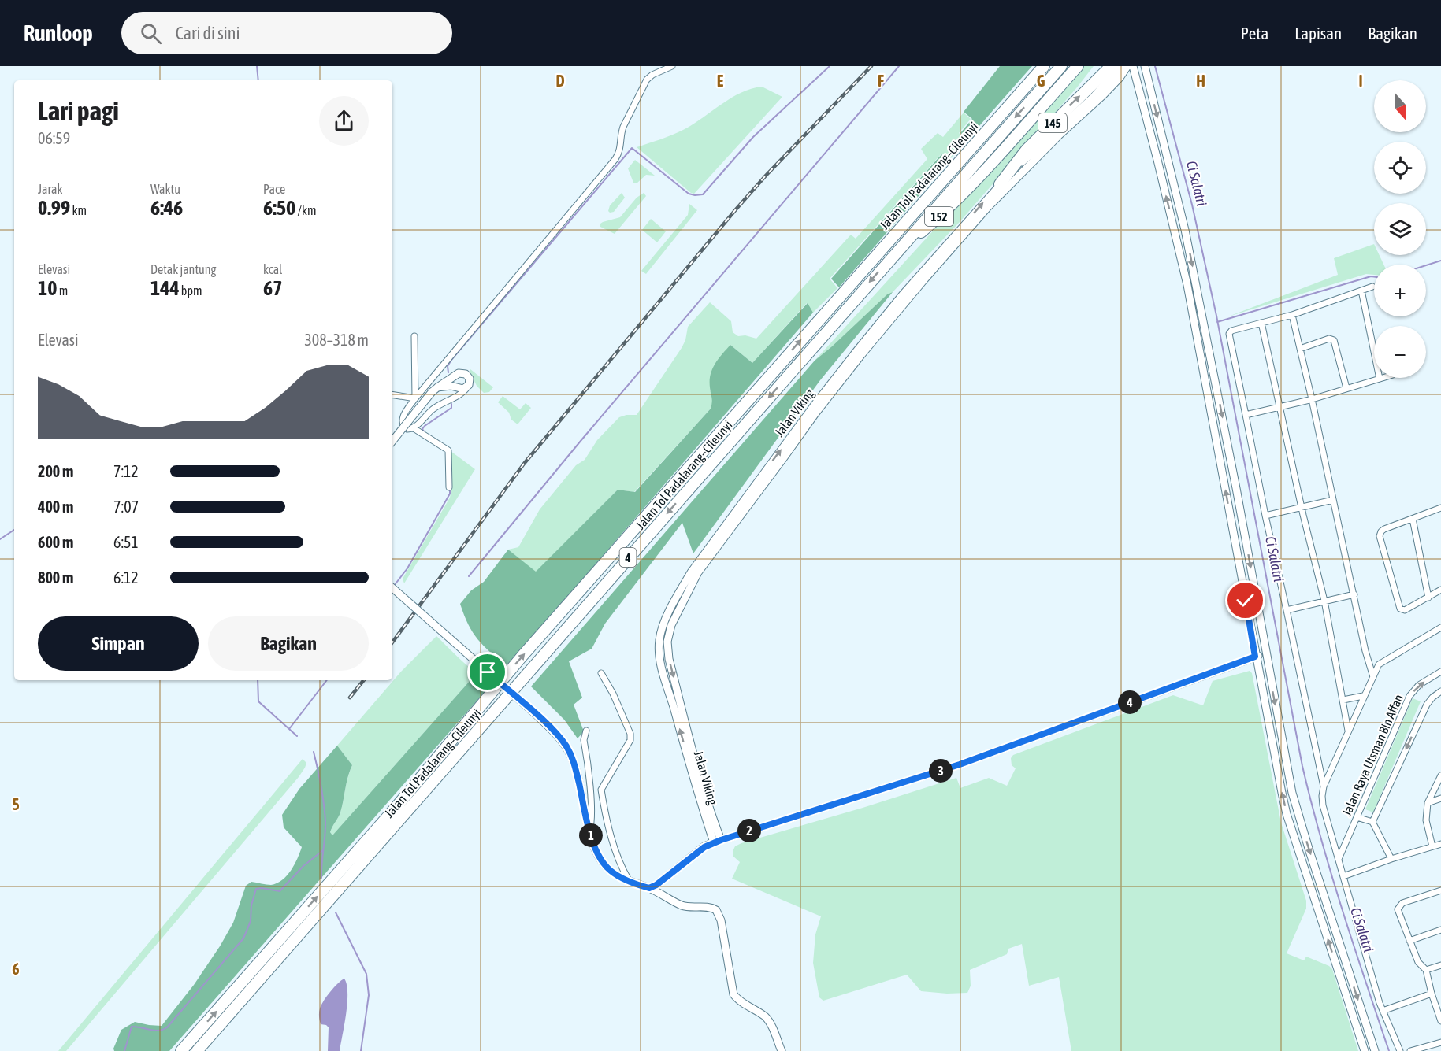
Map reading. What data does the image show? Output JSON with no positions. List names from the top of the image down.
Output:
{
  "streets": {
    "highway": [
      "145",
      "Jalan Tol Padalarang–Cileunyi",
      "152",
      "4"
    ],
    "street": ["Jalan Viking", "Jalan Raya Utsman Bin Affan"]
  },
  "crossings": [
    ["145", "152"],
    ["145", "Jalan Viking"],
    ["Jalan Tol Padalarang–Cileunyi", "152"]
  ],
  "water": ["Ci Salatri"],
  "north": "bottom",
  "page": {
    "header": "Runloop",
    "search": "Cari di sini",
    "nav": ["Peta", "Lapisan", "Bagikan"],
    "map_buttons": ["+", "−"],
    "heading": ["Lari pagi", "06:59"],
    "stats": [
      ["Jarak", "0.99 km"],
      ["Waktu", "6:46"],
      ["Pace", "6:50 /km"],
      ["Elevasi", "10 m"],
      ["Detak jantung", "144 bpm"],
      ["kcal", "67"]
    ],
    "chart": ["Elevasi", "308–318 m"],
    "list": [
      {
        "name": "200 m",
        "note": "7:12"
      },
      {
        "name": "400 m",
        "note": "7:07"
      },
      {
        "name": "600 m",
        "note": "6:51"
      },
      {
        "name": "800 m",
        "note": "6:12"
      }
    ],
    "buttons": ["Simpan", "Bagikan"],
    "pins": [
      "4",
      "3",
      "2",
      "1"
    ]
  },
  "grid": {
    "columns": [
      "D",
      "E",
      "F",
      "G",
      "H",
      "I"
    ],
    "rows": ["5", "6"]
  }
}
